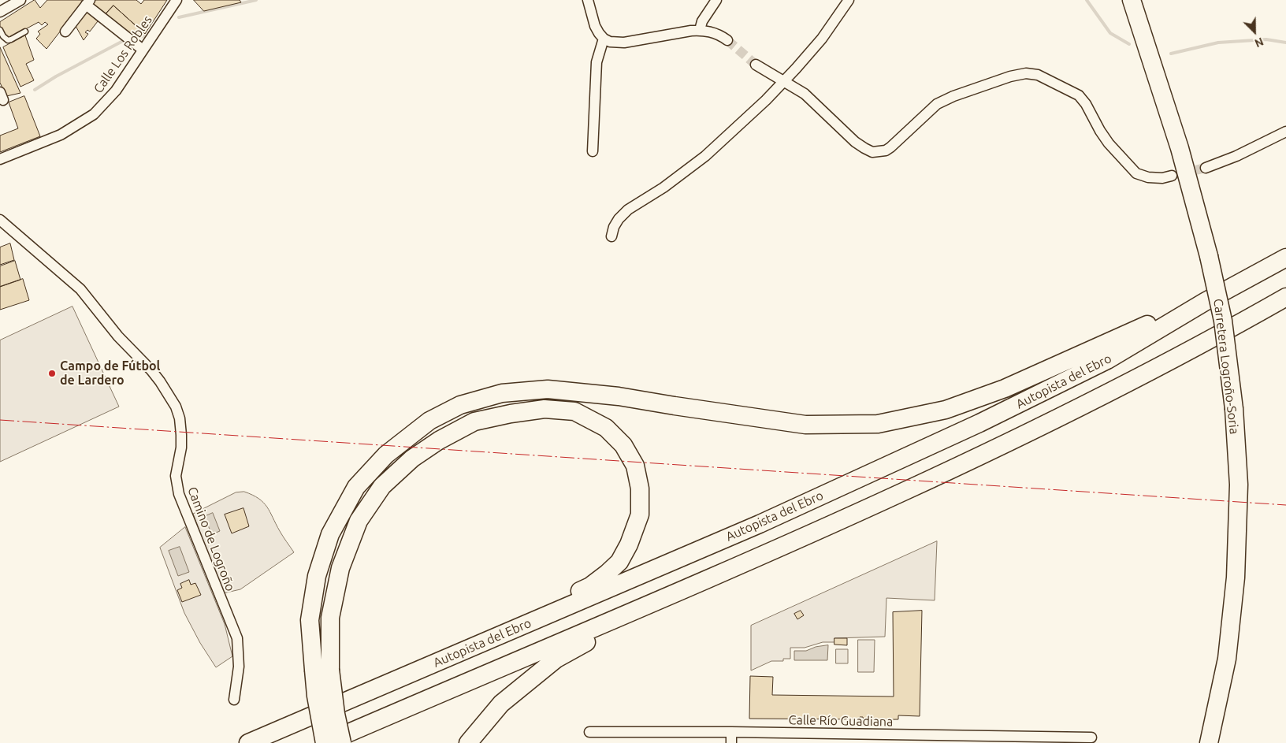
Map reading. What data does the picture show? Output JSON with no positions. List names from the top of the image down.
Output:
{
  "streets": {
    "highway": ["Carretera Logroño-Soria", "Autopista del Ebro"],
    "street": ["Calle Los Robles", "Camino de Logroño", "Calle Río Guadiana"]
  },
  "places": ["Campo de Fútbol de Lardero"],
  "north": "bottom right"
}
